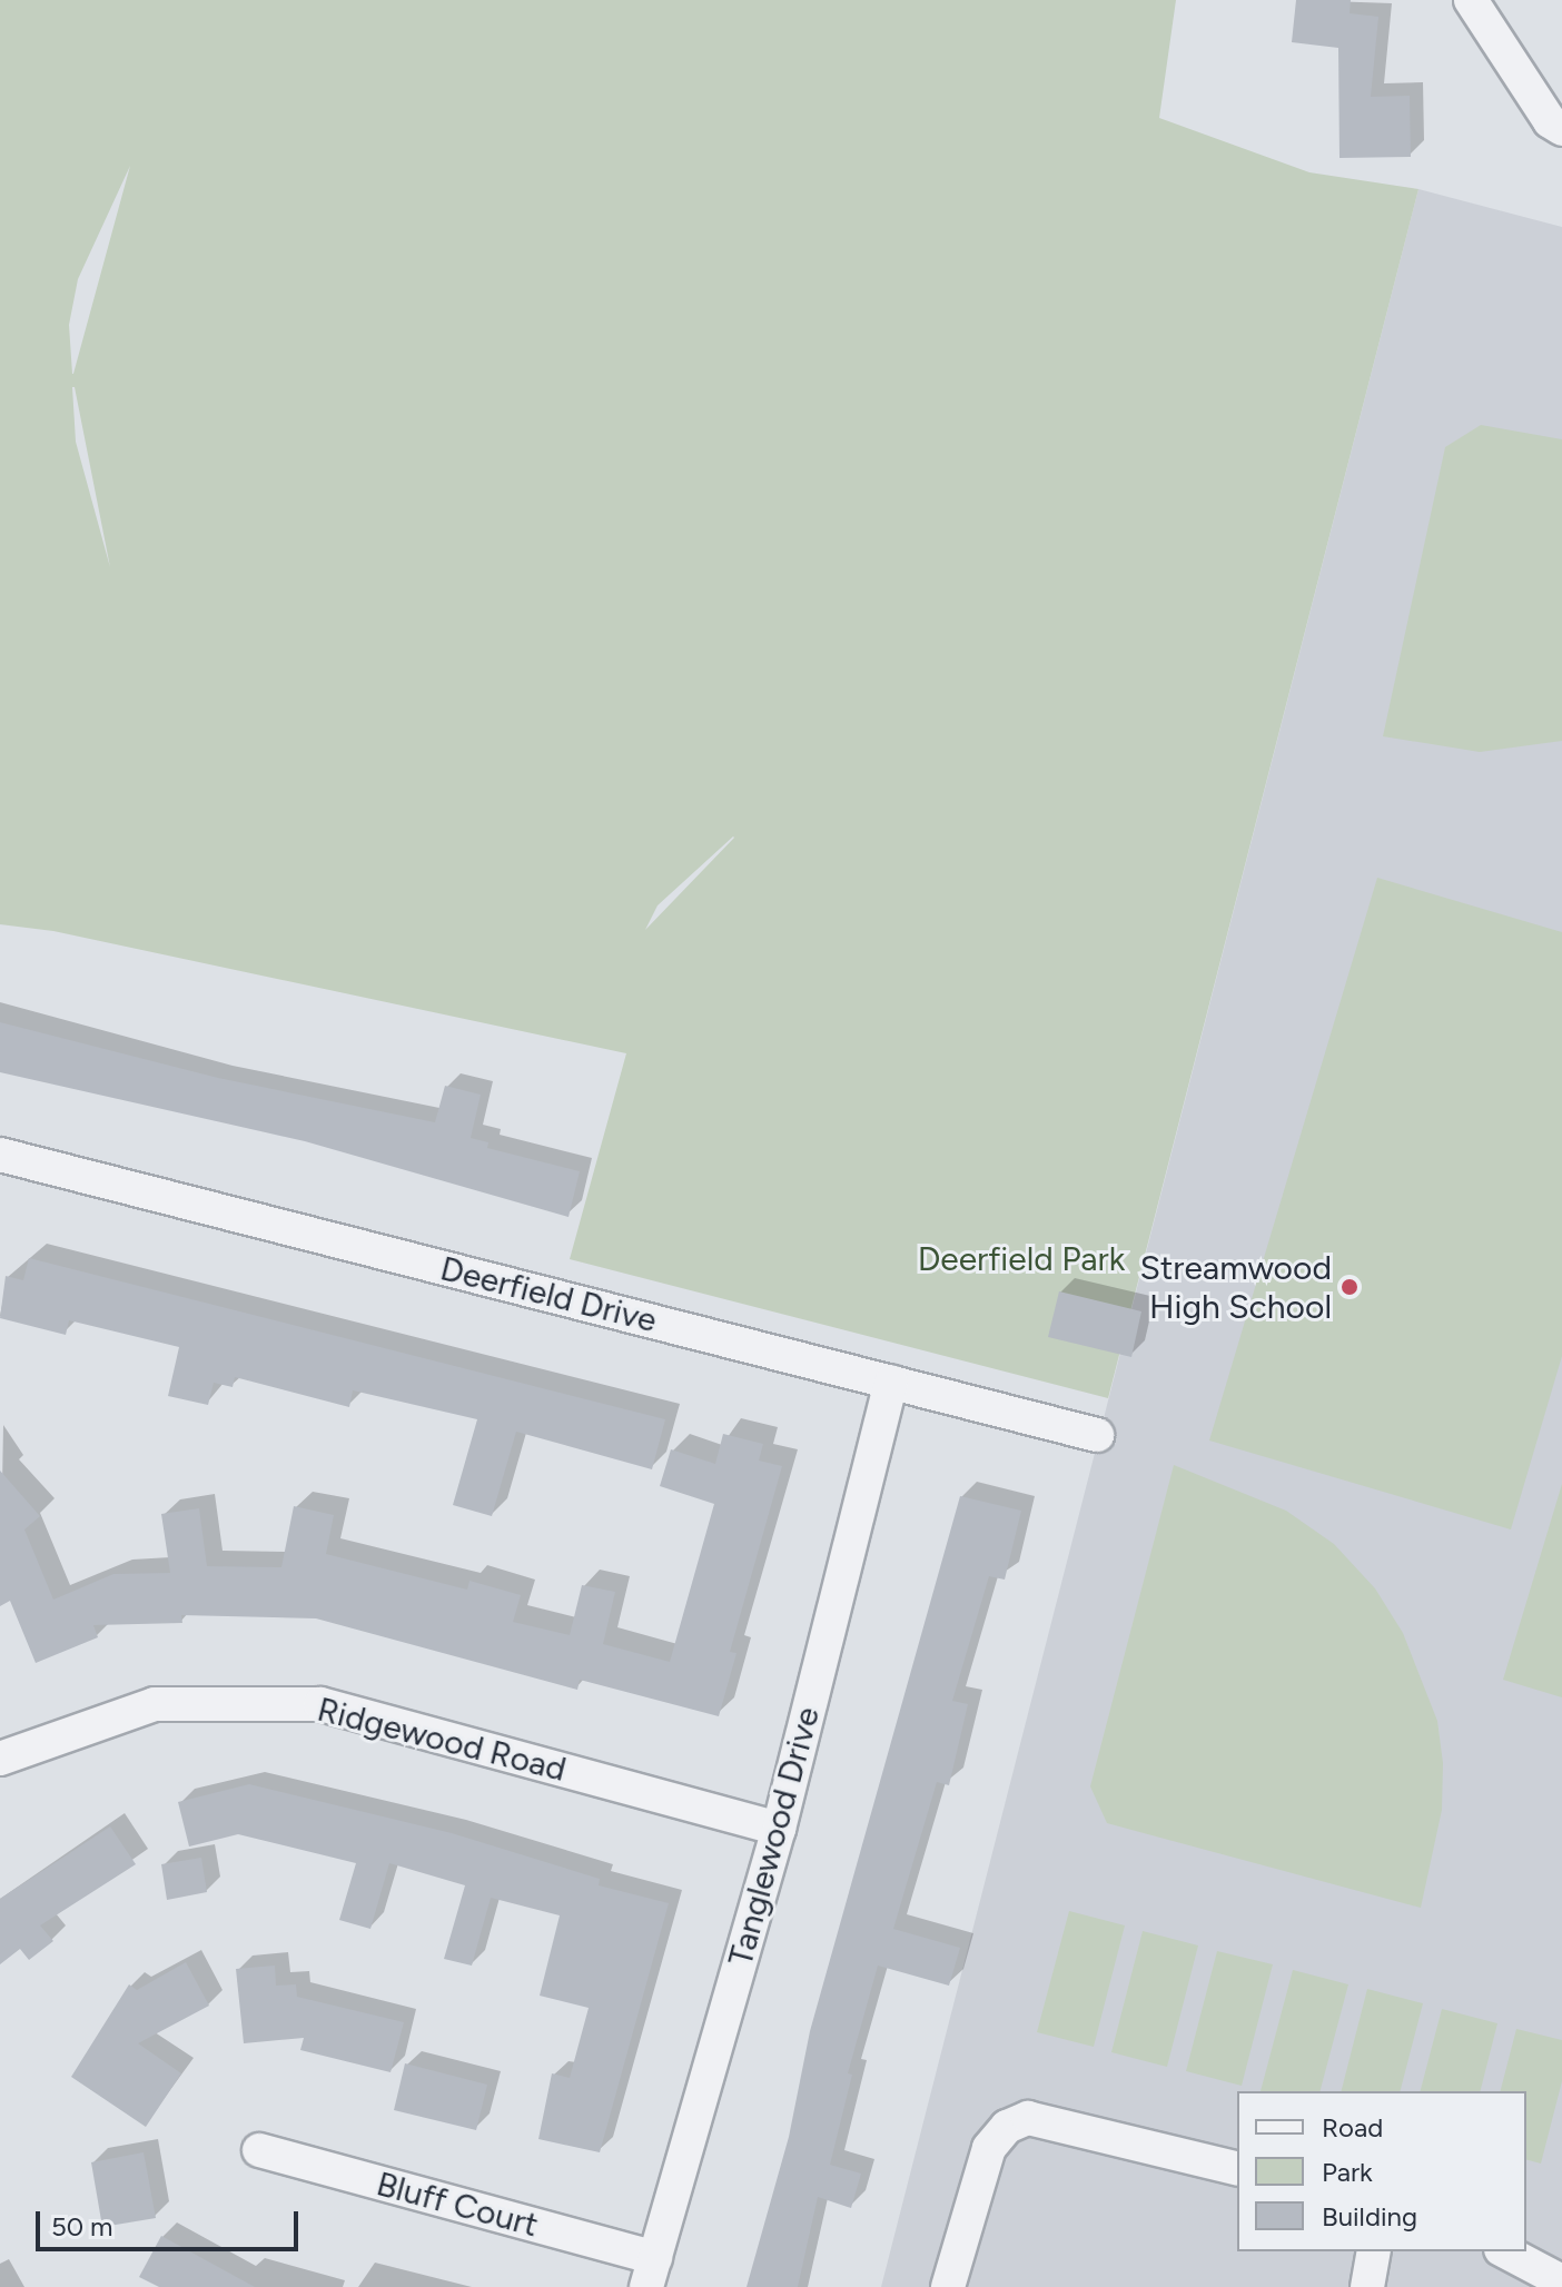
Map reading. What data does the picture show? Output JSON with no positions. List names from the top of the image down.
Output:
{
  "streets": {
    "street": [
      "Deerfield Drive",
      "Ridgewood Road",
      "Tanglewood Drive",
      "Bluff Court"
    ]
  },
  "crossings": [
    ["Deerfield Drive", "Tanglewood Drive"],
    ["Ridgewood Road", "Tanglewood Drive"],
    ["Tanglewood Drive", "Bluff Court"]
  ],
  "parks": ["Deerfield Park"],
  "places": ["Streamwood High School"],
  "legend": ["Road", "Park", "Building"],
  "scale_bar": "50 m"
}
